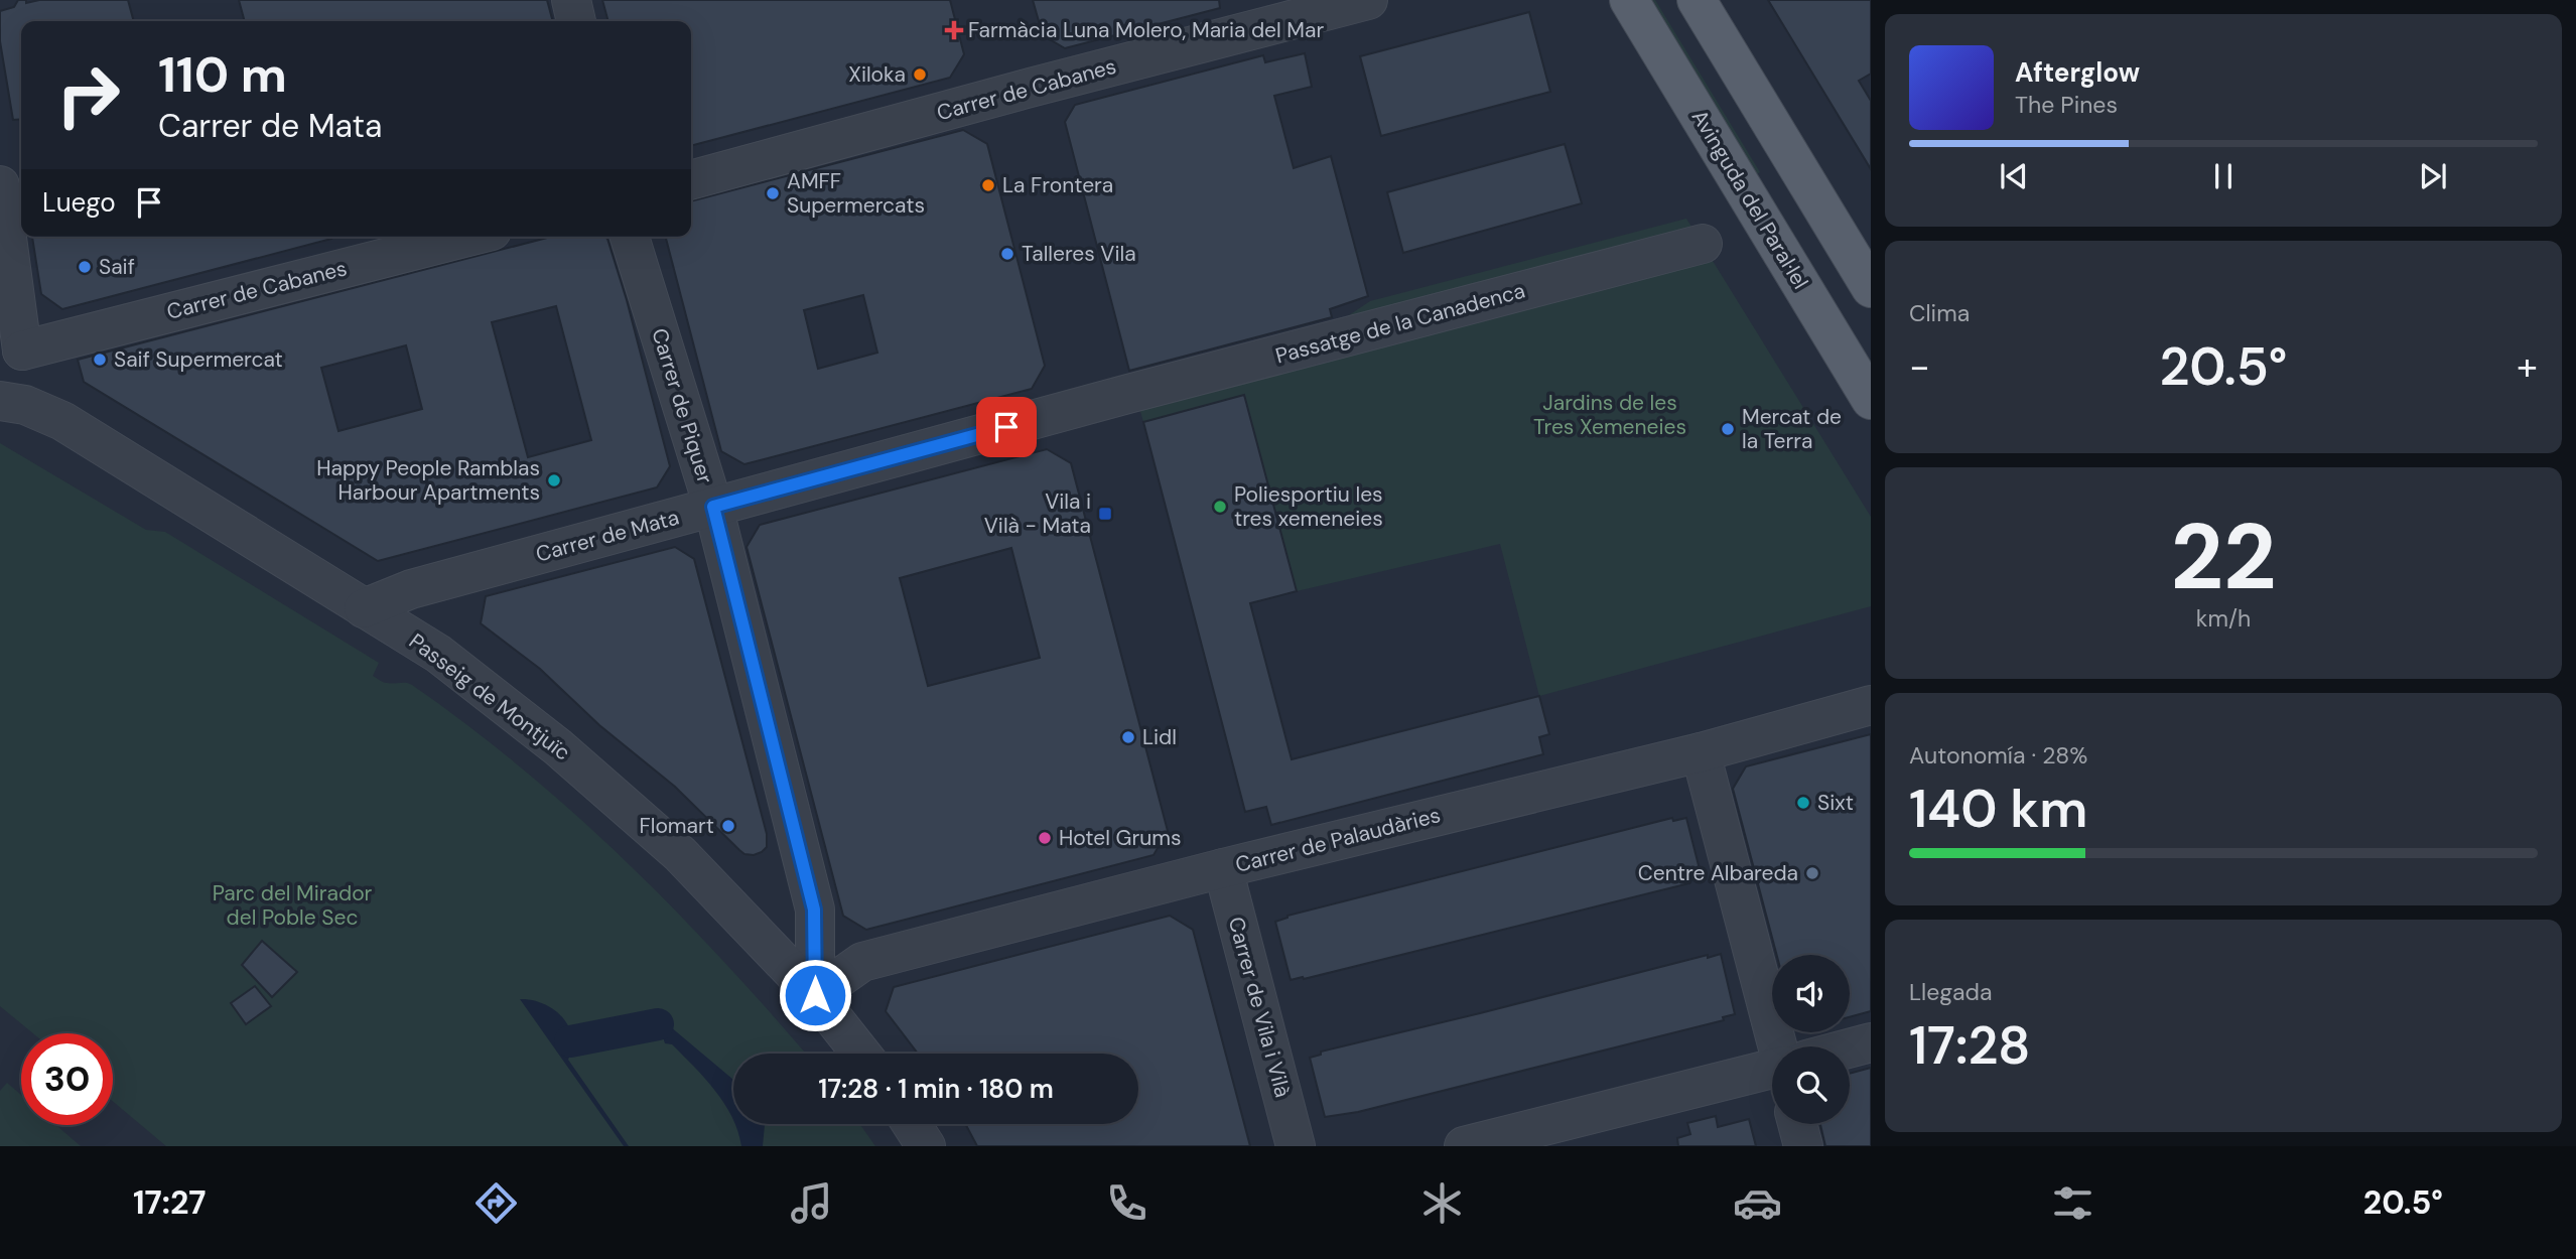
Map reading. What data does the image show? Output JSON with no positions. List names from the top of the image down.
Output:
{
  "streets": {
    "main road": ["Avinguda del Paral·lel"],
    "street": [
      "Carrer de Cabanes",
      "Passatge de la Canadenca",
      "Carrer de Piquer",
      "Carrer de Mata",
      "Passeig de Montjuïc",
      "Carrer de Palaudàries",
      "Carrer de Vila i Vilà"
    ]
  },
  "crossings": [
    ["Passatge de la Canadenca", "Carrer de Mata"],
    ["Carrer de Piquer", "Carrer de Mata"],
    ["Carrer de Piquer", "Passeig de Montjuïc"],
    ["Carrer de Piquer", "Carrer de Palaudàries"],
    ["Carrer de Mata", "Passeig de Montjuïc"],
    ["Passeig de Montjuïc", "Carrer de Palaudàries"],
    ["Carrer de Palaudàries", "Carrer de Vila i Vilà"]
  ],
  "parks": ["Jardins de les Tres Xemeneies", "Parc del Mirador del Poble Sec"],
  "places": {
    "health": ["Farmàcia Luna Molero, Maria del Mar"],
    "other": [
      "Xiloka",
      "La Frontera",
      "AMFF Supermercats",
      "Talleres Vila",
      "Saif",
      "Saif Supermercat",
      "Mercat de la Terra",
      "Happy People Ramblas Harbour Apartments",
      "Poliesportiu les tres xemeneies",
      "Lidl",
      "Sixt",
      "Flomart",
      "Hotel Grums",
      "Centre Albareda"
    ],
    "transit": ["Vila i Vilà - Mata"]
  },
  "page": {
    "turn": ["110 m", "Carrer de Mata"],
    "song": ["Afterglow", "The Pines"],
    "then": "Luego",
    "tile": [
      "Clima",
      ["22", "km/h"],
      ["Autonomía · 28%", "140 km"],
      ["Llegada", "17:28"]
    ],
    "heat": ["−", "20.5°", "+"],
    "limit": "30",
    "trip": "17:28 · 1 min · 180 m",
    "tabs": ["17:27", "20.5°"]
  }
}
